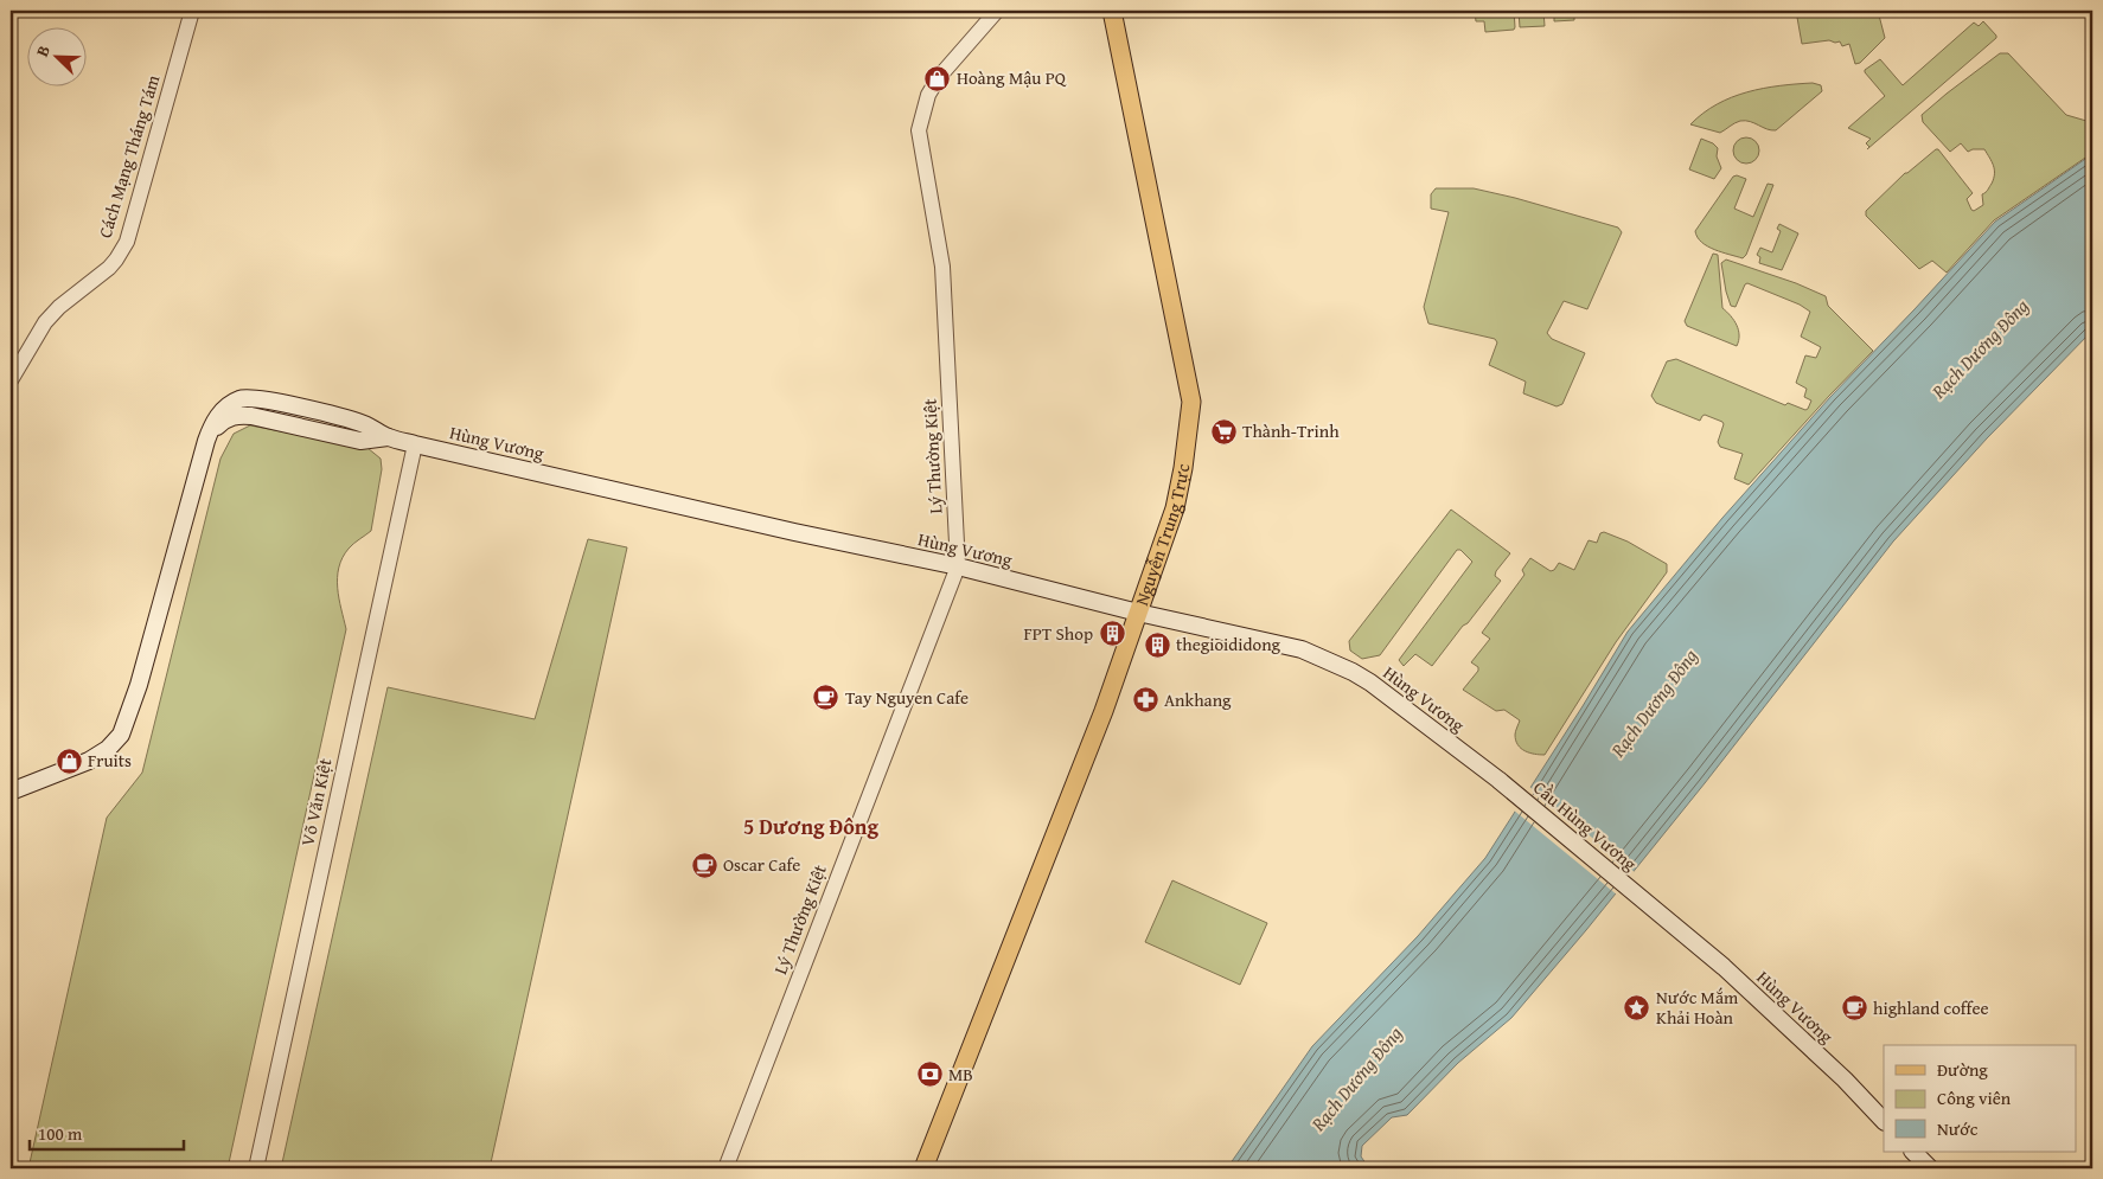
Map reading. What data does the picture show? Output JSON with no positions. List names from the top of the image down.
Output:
{
  "streets": {
    "main road": ["Hùng Vương", "Nguyễn Trung Trực", "Cầu Hùng Vương"],
    "street": ["Cách Mạng Tháng Tám", "Lý Thường Kiệt", "Võ Văn Kiệt"]
  },
  "crossings": [
    ["Hùng Vương", "Lý Thường Kiệt"],
    ["Hùng Vương", "Nguyễn Trung Trực"],
    ["Hùng Vương", "Võ Văn Kiệt"],
    ["Hùng Vương", "Cầu Hùng Vương"]
  ],
  "districts": ["5 Dương Đông"],
  "water": ["Rạch Dương Đông"],
  "places": {
    "shop": ["Hoàng Mậu PQ", "Fruits"],
    "supermarket": ["Thành-Trinh"],
    "building": ["FPT Shop", "thegioididong"],
    "cafe": ["Tay Nguyen Cafe", "Oscar Cafe", "highland coffee"],
    "pharmacy": ["Ankhang"],
    "place": ["Nước Mắm Khải Hoàn"],
    "bank": ["MB"]
  },
  "legend": ["Đường", "Công viên", "Nước"],
  "scale_bar": "100 m",
  "north": "top left"
}
